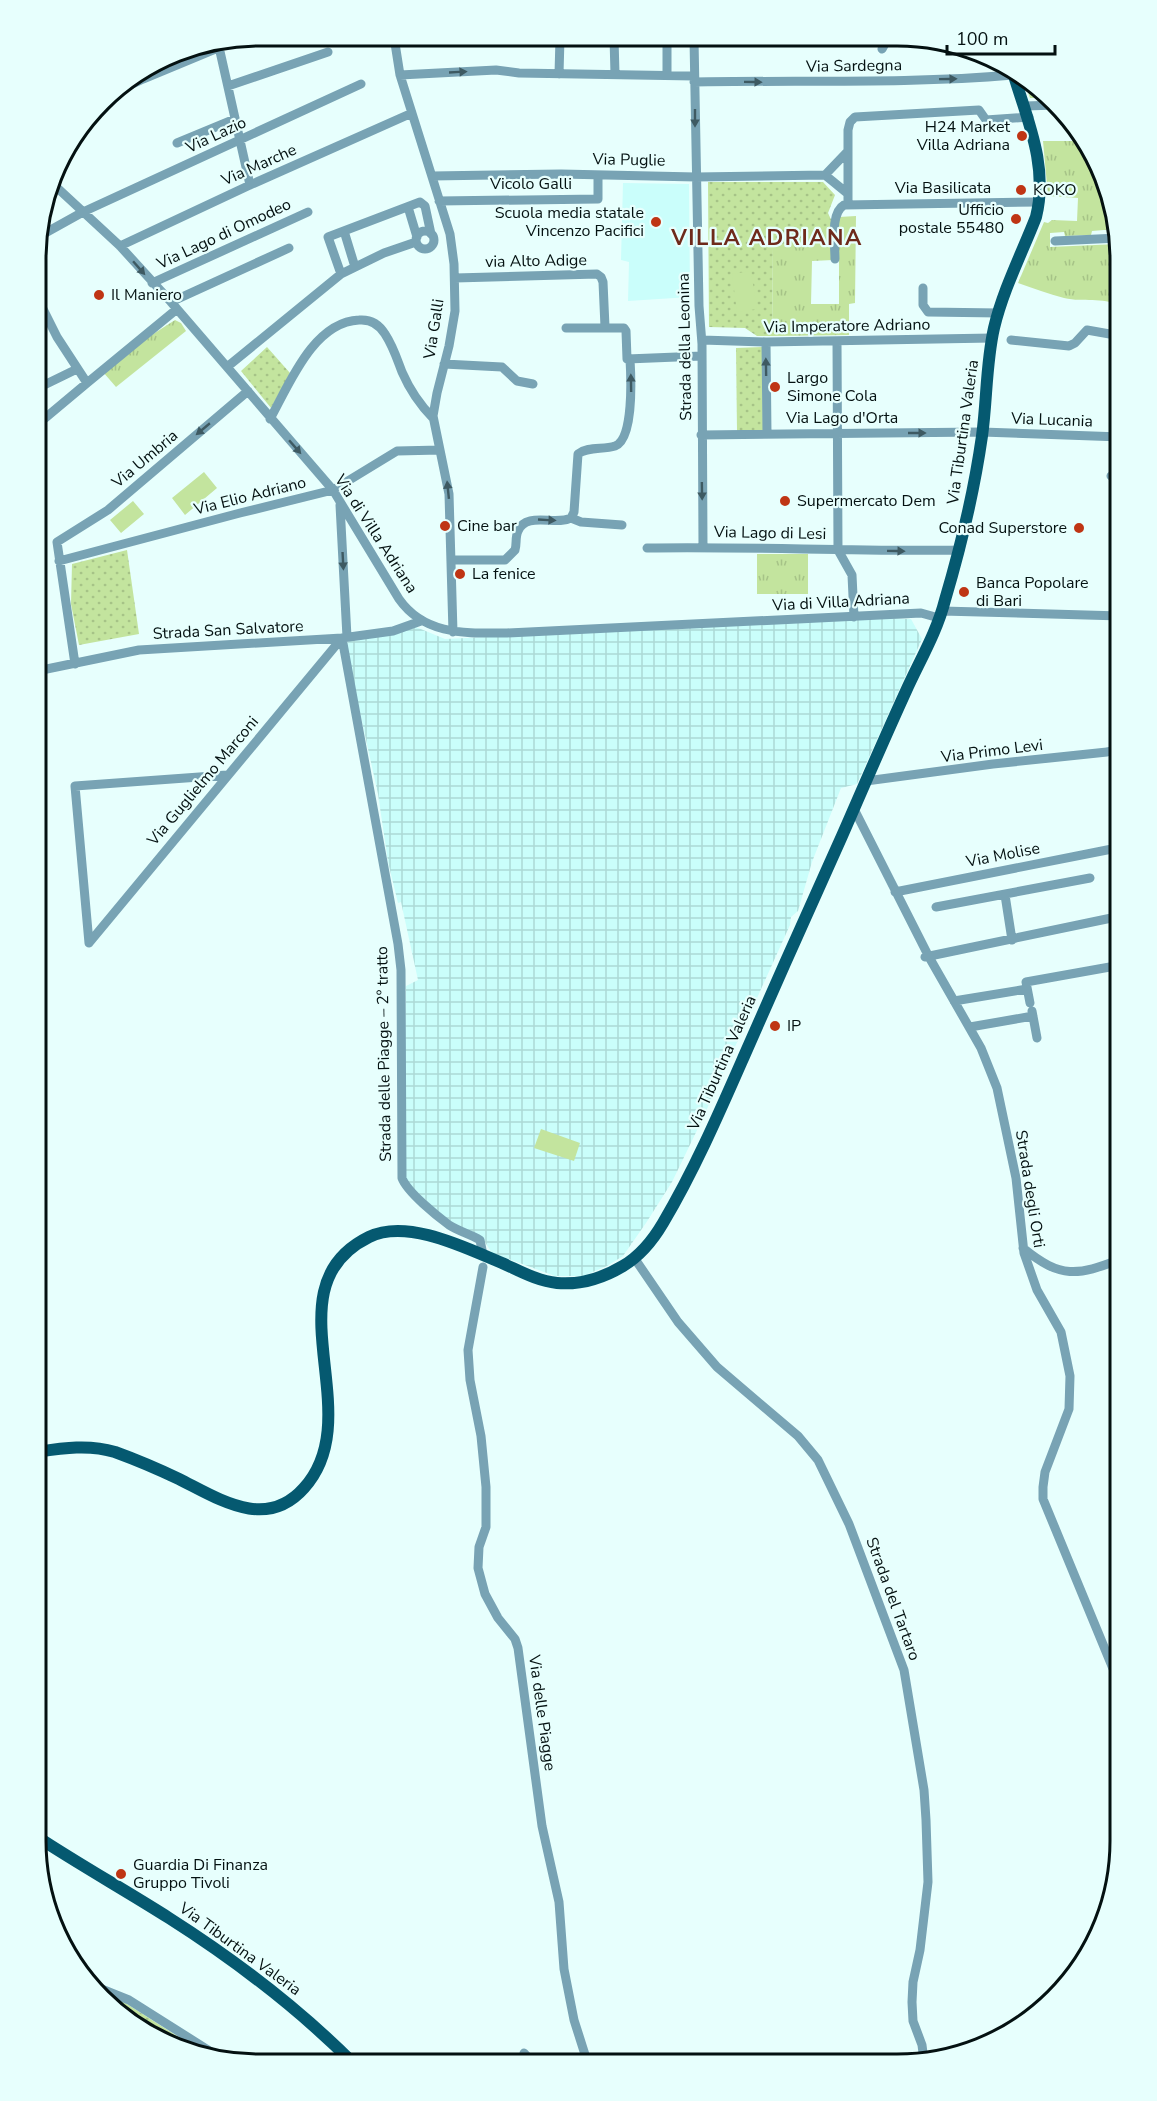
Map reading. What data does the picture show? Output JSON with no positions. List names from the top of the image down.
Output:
{
  "streets": {
    "main road": ["Via Tiburtina Valeria"],
    "street": [
      "Via Sardegna",
      "Via Lazio",
      "Via Puglie",
      "Via Marche",
      "Vicolo Galli",
      "Via Basilicata",
      "Via Lago di Omodeo",
      "via Alto Adige",
      "Via Imperatore Adriano",
      "Via Galli",
      "Strada della Leonina",
      "Via Lago d'Orta",
      "Via Lucania",
      "Via Umbria",
      "Via Elio Adriano",
      "Via Lago di Lesi",
      "Via di Villa Adriana",
      "Strada San Salvatore",
      "Via Primo Levi",
      "Via Guglielmo Marconi",
      "Via Molise",
      "Strada delle Piagge – 2º tratto",
      "Strada degli Orti",
      "Strada del Tartaro",
      "Via delle Piagge"
    ]
  },
  "crossings": [
    ["Via Sardegna", "Via Galli"],
    ["Via Sardegna", "Strada della Leonina"],
    ["Via Lazio", "Via di Villa Adriana"],
    ["Via Puglie", "Vicolo Galli"],
    ["Via Puglie", "Via Galli"],
    ["Via Puglie", "Strada della Leonina"],
    ["Via Marche", "Via Galli"],
    ["Via Marche", "Via di Villa Adriana"],
    ["Vicolo Galli", "Via Galli"],
    ["Via Basilicata", "Via Tiburtina Valeria"],
    ["Via Lago di Omodeo", "Via di Villa Adriana"],
    ["via Alto Adige", "Via Galli"],
    ["Via Imperatore Adriano", "Strada della Leonina"],
    ["Via Imperatore Adriano", "Via Tiburtina Valeria"],
    ["Via Imperatore Adriano", "Via Lago di Lesi"],
    ["Via Galli", "Via Elio Adriano"],
    ["Via Galli", "Via di Villa Adriana"],
    ["Strada della Leonina", "Via Lago d'Orta"],
    ["Strada della Leonina", "Via Lago di Lesi"],
    ["Via Lago d'Orta", "Via Lucania"],
    ["Via Lago d'Orta", "Via Tiburtina Valeria"],
    ["Via Lago d'Orta", "Via Lago di Lesi"],
    ["Via Lucania", "Via Tiburtina Valeria"],
    ["Via Tiburtina Valeria", "Via Lago di Lesi"],
    ["Via Tiburtina Valeria", "Via di Villa Adriana"],
    ["Via Tiburtina Valeria", "Via Primo Levi"],
    ["Via Tiburtina Valeria", "Strada delle Piagge – 2º tratto"],
    ["Via Tiburtina Valeria", "Strada degli Orti"],
    ["Via Tiburtina Valeria", "Strada del Tartaro"],
    ["Via Tiburtina Valeria", "Via delle Piagge"],
    ["Via Umbria", "Via Elio Adriano"],
    ["Via Umbria", "Via di Villa Adriana"],
    ["Via Elio Adriano", "Via di Villa Adriana"],
    ["Via Lago di Lesi", "Via di Villa Adriana"],
    ["Via di Villa Adriana", "Strada San Salvatore"],
    ["Strada San Salvatore", "Via Guglielmo Marconi"],
    ["Strada San Salvatore", "Strada delle Piagge – 2º tratto"],
    ["Via Guglielmo Marconi", "Strada delle Piagge – 2º tratto"],
    ["Via Molise", "Strada degli Orti"],
    ["Strada delle Piagge – 2º tratto", "Via delle Piagge"]
  ],
  "one_way": [
    "Via Sardegna",
    "Strada della Leonina",
    "Via Lago d'Orta",
    "Via Umbria"
  ],
  "districts": ["VILLA ADRIANA"],
  "places": [
    "H24 Market Villa Adriana",
    "KOKO",
    "Ufficio postale 55480",
    "Scuola media statale Vincenzo Pacifici",
    "Il Maniero",
    "Largo Simone Cola",
    "Supermercato Dem",
    "Cine bar",
    "Conad Superstore",
    "La fenice",
    "Banca Popolare di Bari",
    "IP",
    "Guardia Di Finanza Gruppo Tivoli"
  ],
  "scale_bar": "100 m"
}
